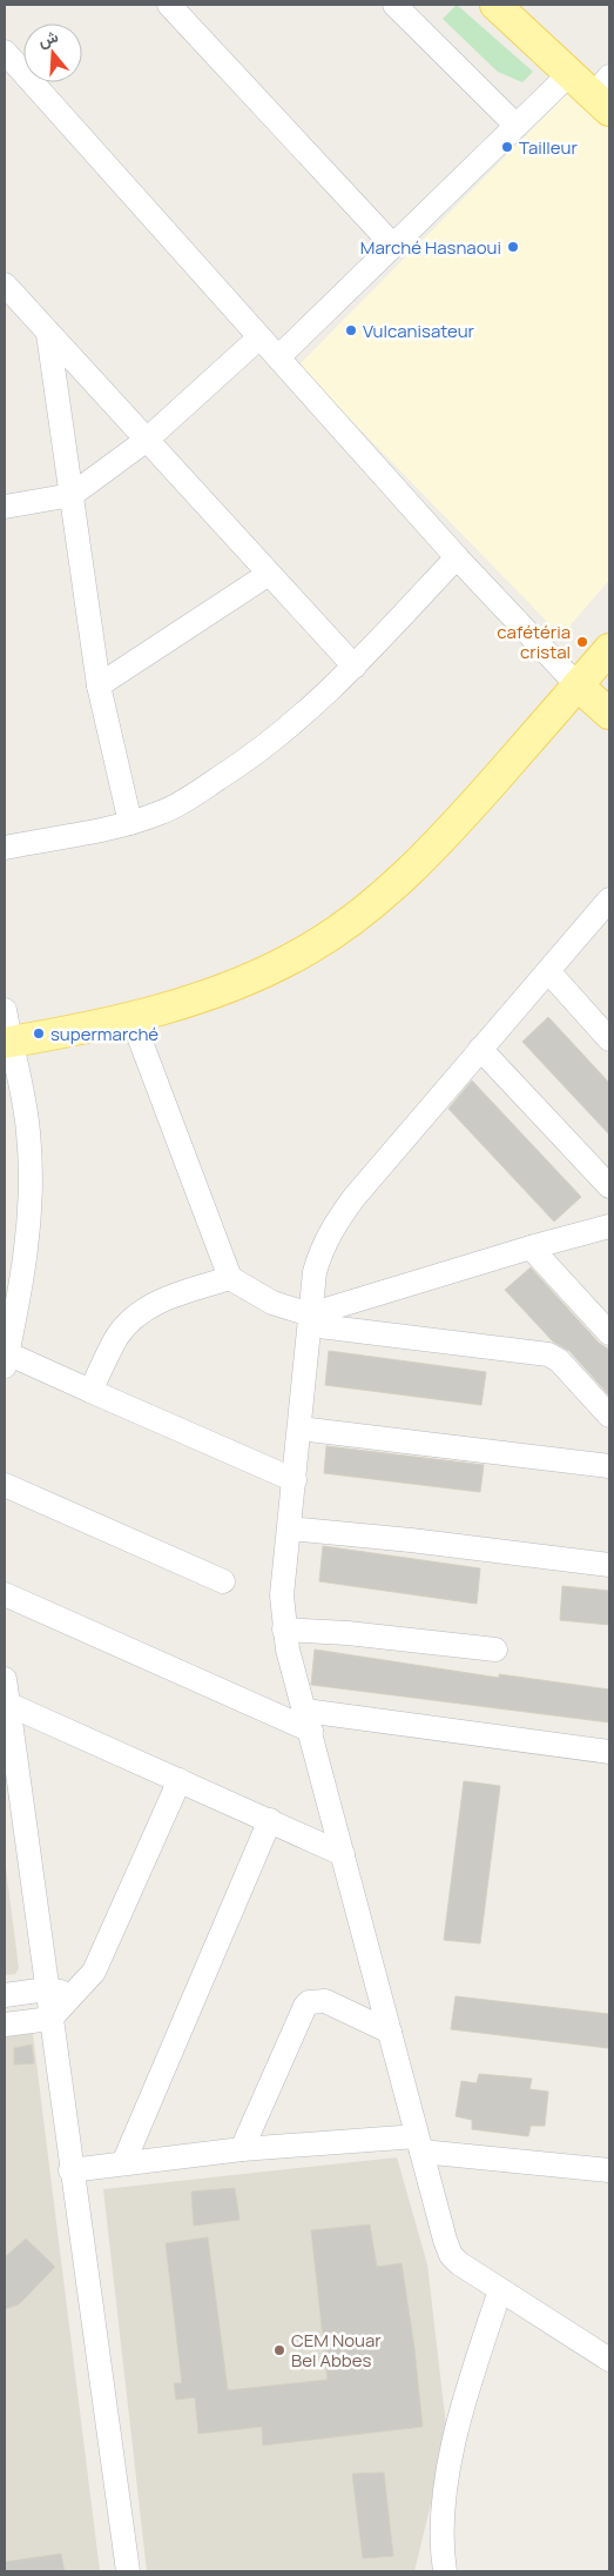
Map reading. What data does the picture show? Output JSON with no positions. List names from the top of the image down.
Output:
{
  "places": [
    "Tailleur",
    "Marché Hasnaoui",
    "Vulcanisateur",
    "cafétéria cristal",
    "supermarché",
    "CEM Nouar Bel Abbes"
  ],
  "north": "top"
}
